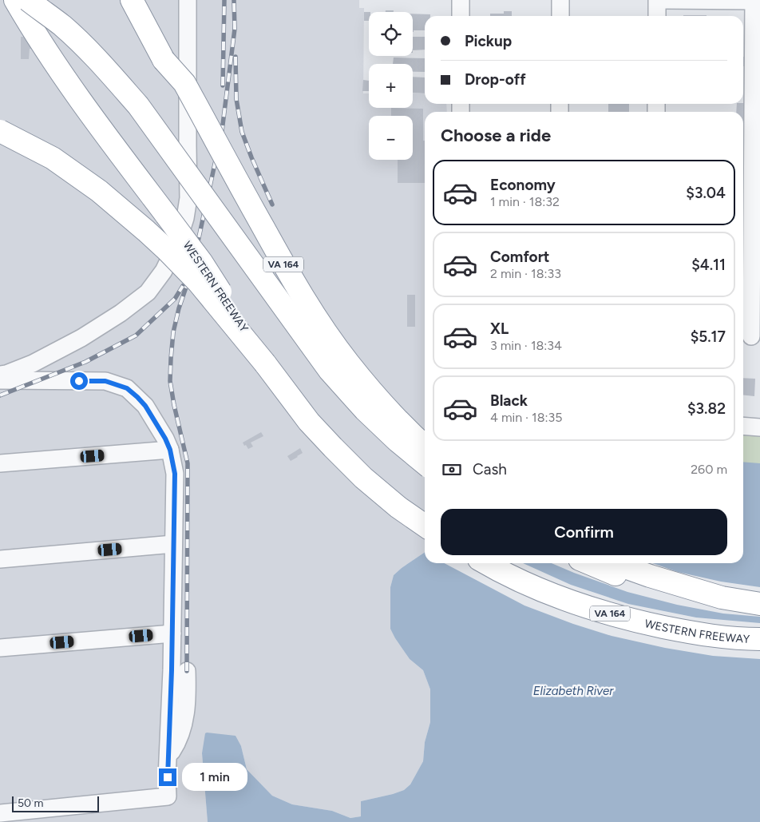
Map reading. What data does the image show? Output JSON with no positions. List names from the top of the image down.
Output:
{
  "streets": {
    "highway": ["VA 164", "WESTERN FREEWAY"]
  },
  "water": ["Elizabeth River"],
  "scale_bar": "50 m",
  "page": {
    "map_buttons": ["+", "−"],
    "banner": ["Pickup", "Drop-off"],
    "heading": "Choose a ride",
    "list": [
      {
        "name": "Economy",
        "note": "1 min · 18:32",
        "value": "$3.04"
      },
      {
        "name": "Comfort",
        "note": "2 min · 18:33",
        "value": "$4.11"
      },
      {
        "name": "XL",
        "note": "3 min · 18:34",
        "value": "$5.17"
      },
      {
        "name": "Black",
        "note": "4 min · 18:35",
        "value": "$3.82"
      }
    ],
    "pay": ["Cash", "260 m"],
    "buttons": "Confirm",
    "bubble": "1 min",
    "scale": "50 m"
  }
}
